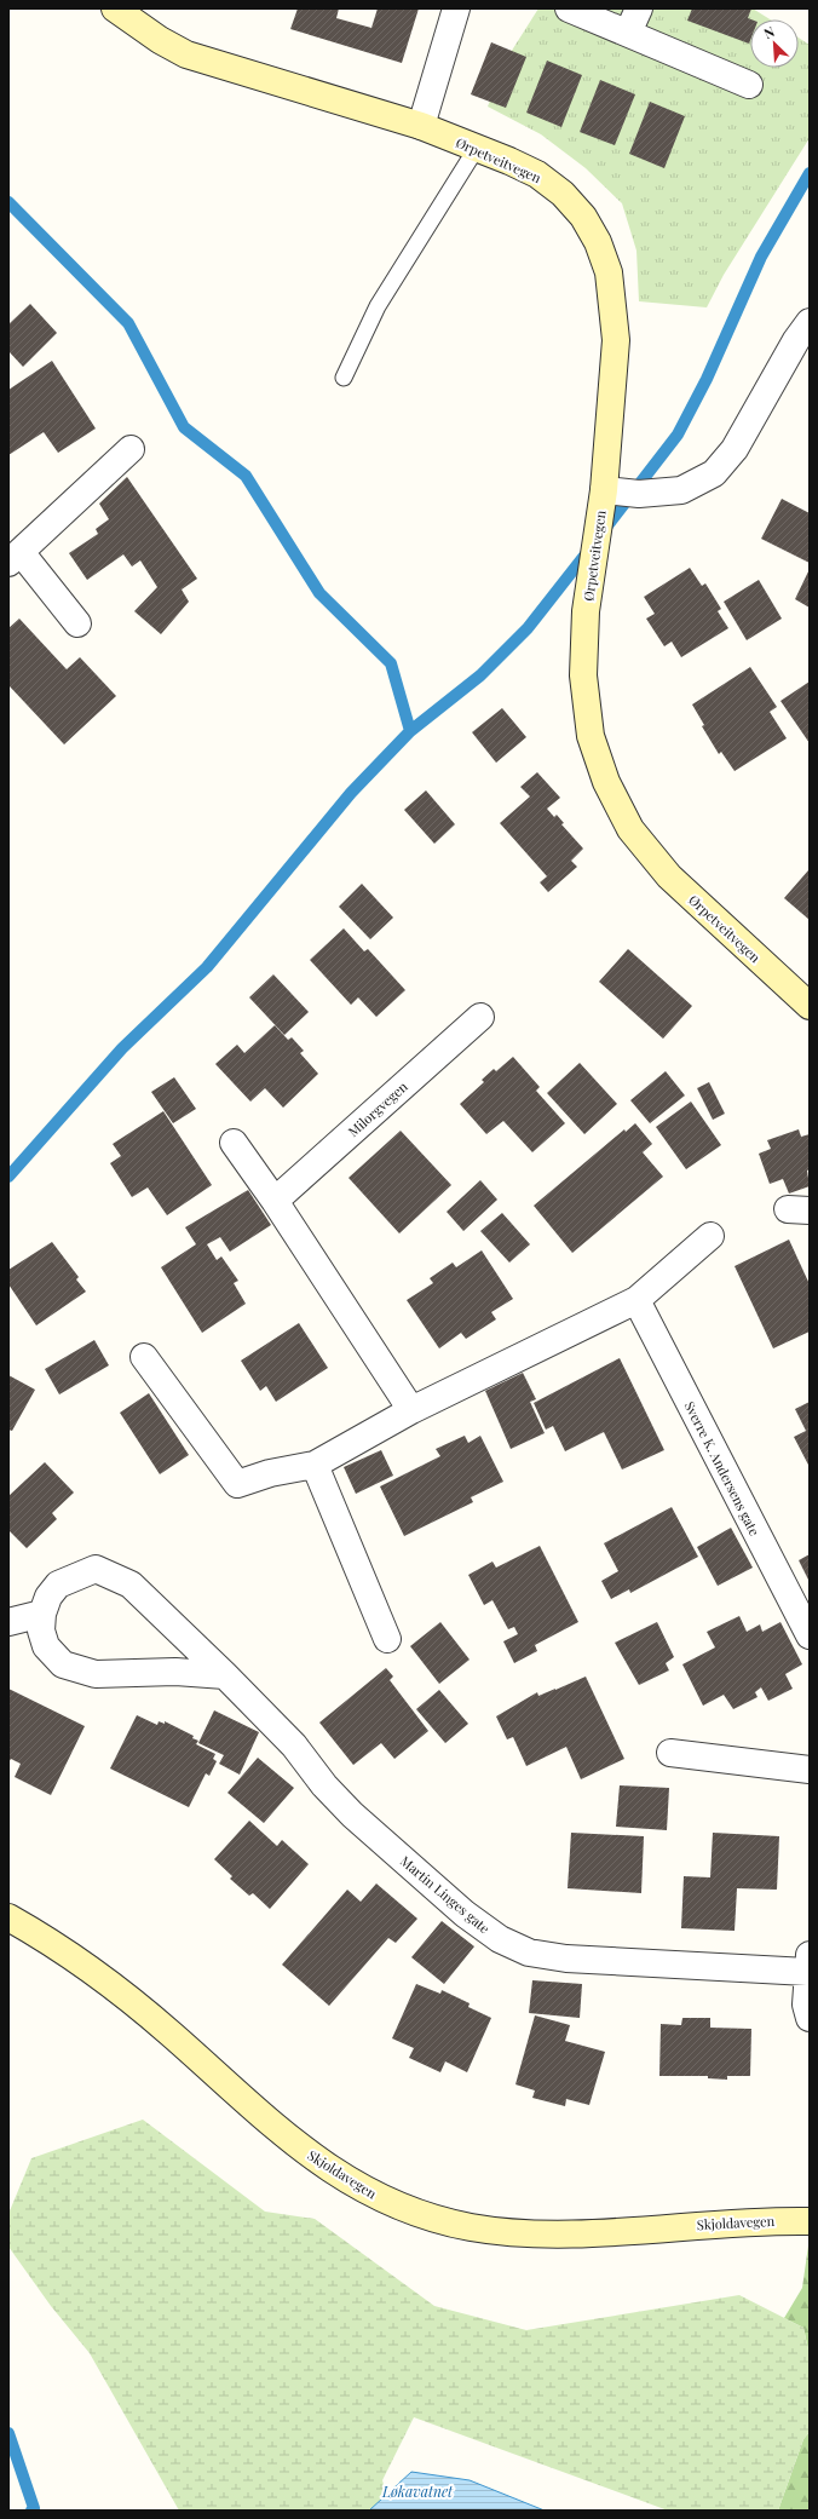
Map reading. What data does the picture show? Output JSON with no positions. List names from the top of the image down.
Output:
{
  "streets": {
    "street": [
      "Ørpetveitvegen",
      "Milorgvegen",
      "Sverre K. Andersens gate",
      "Martin Linges gate",
      "Skjoldavegen"
    ]
  },
  "water": ["Løkavatnet"],
  "north": "top left"
}
